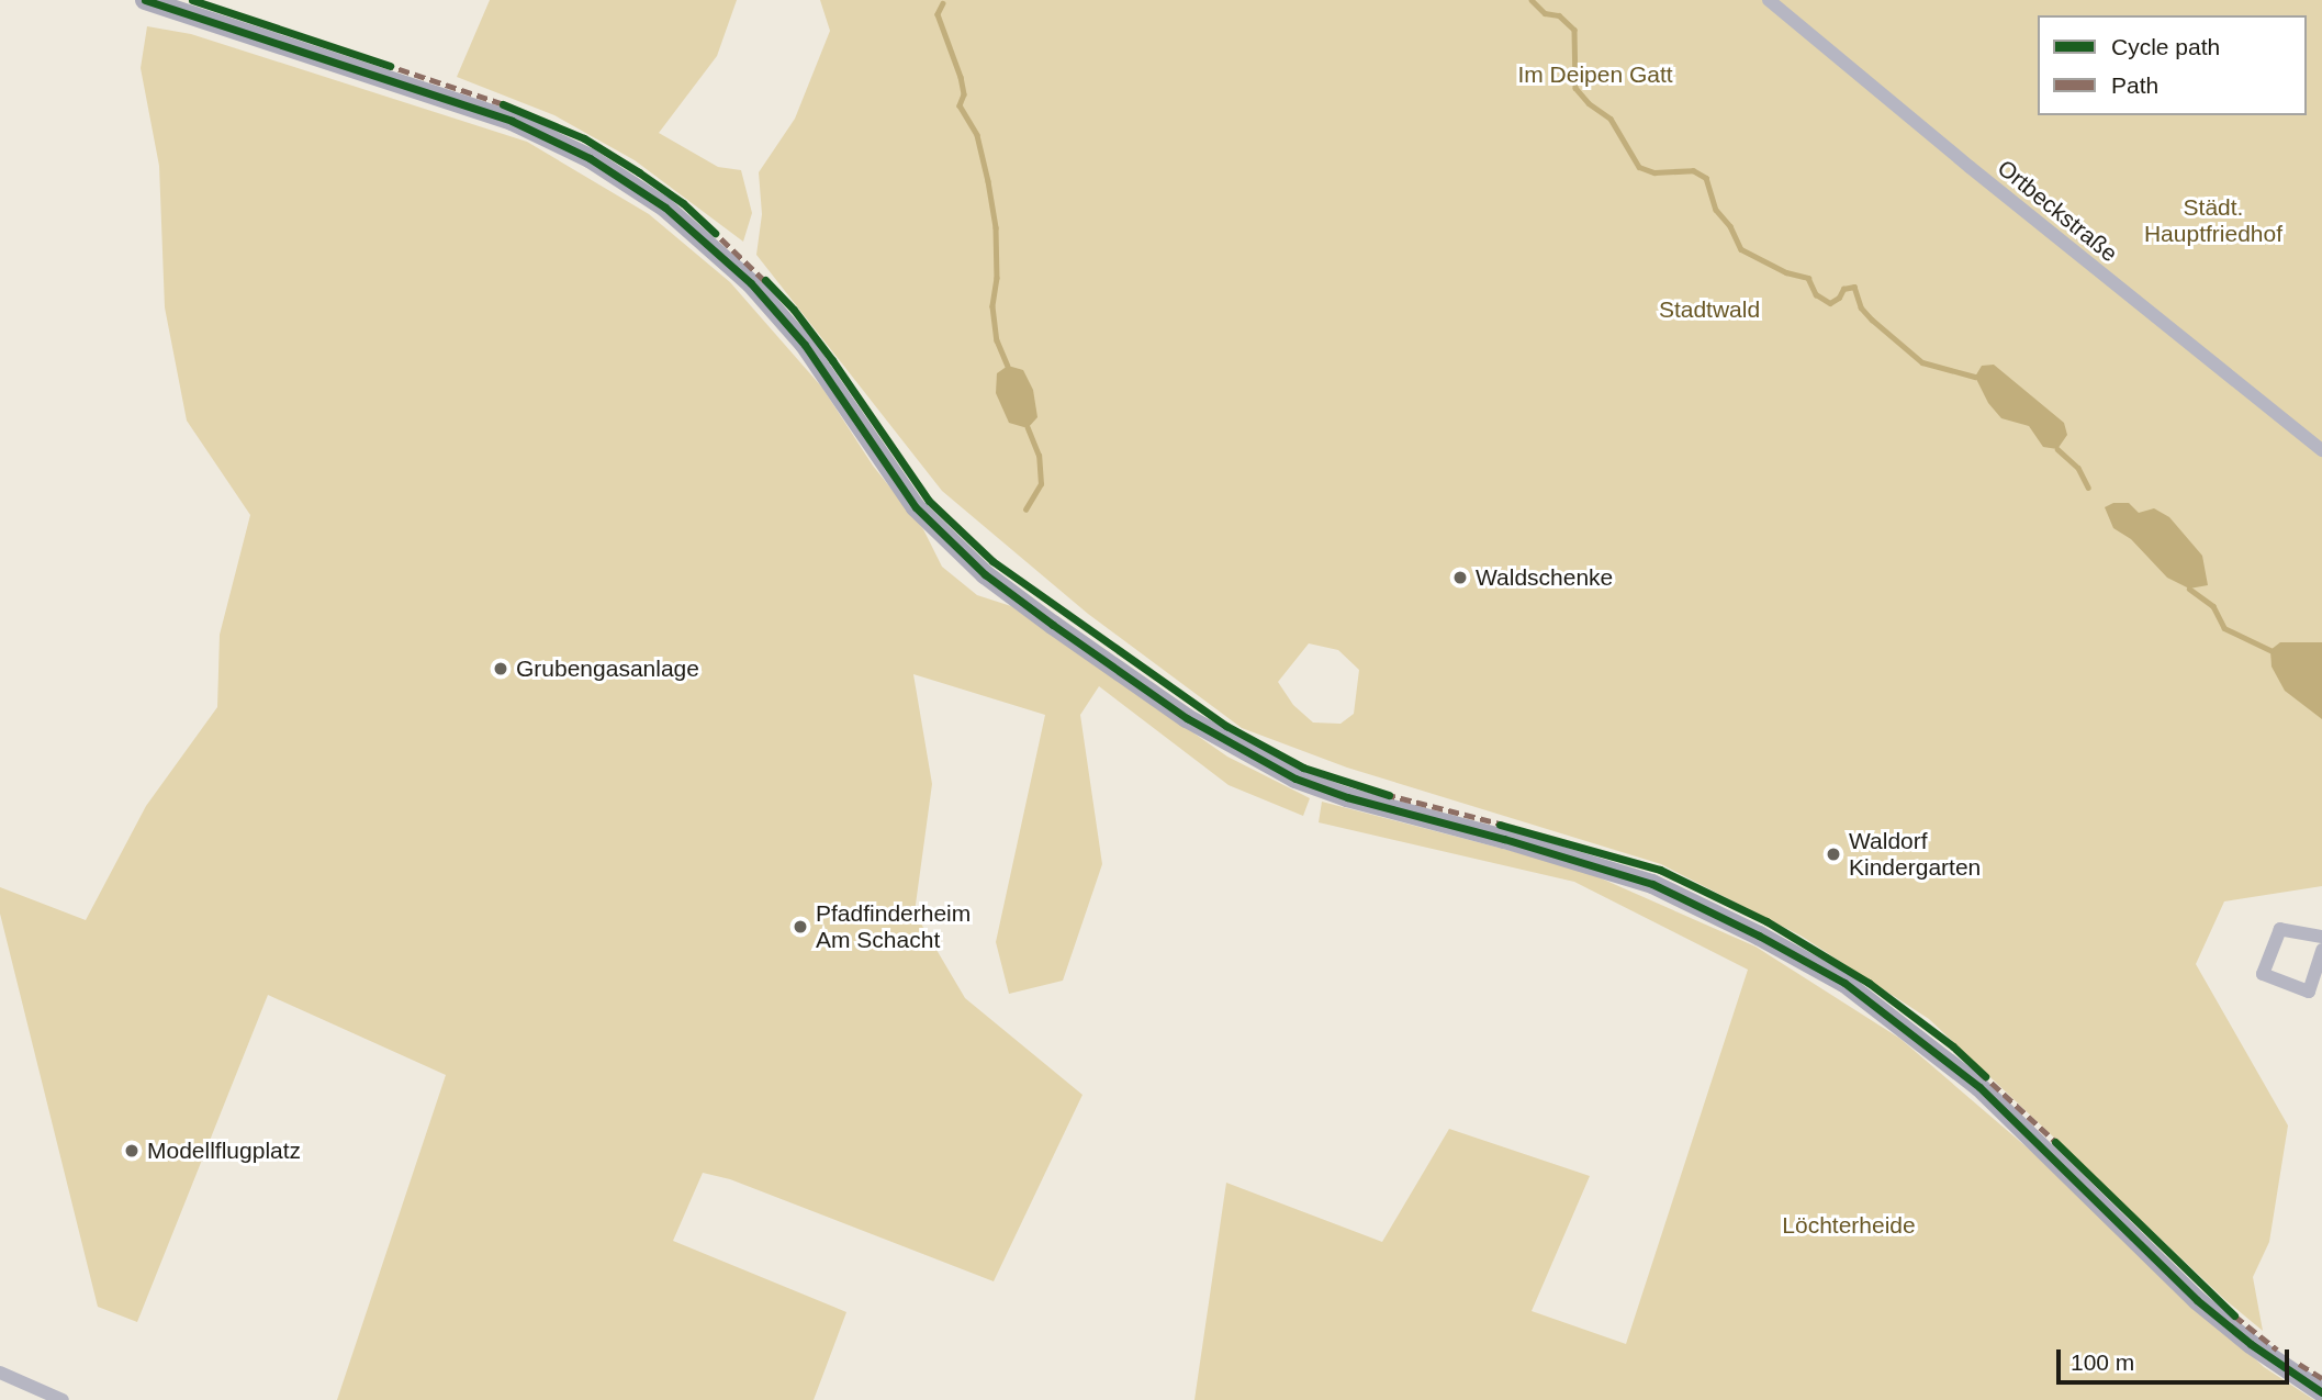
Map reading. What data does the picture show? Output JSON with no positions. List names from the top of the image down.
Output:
{
  "streets": {
    "street": ["Ortbeckstraße"]
  },
  "parks": [
    "Im Deipen Gatt",
    "Städt. Hauptfriedhof",
    "Stadtwald",
    "Löchterheide"
  ],
  "places": [
    "Waldschenke",
    "Grubengasanlage",
    "Waldorf Kindergarten",
    "Pfadfinderheim Am Schacht",
    "Modellflugplatz"
  ],
  "legend": ["Cycle path", "Path"],
  "scale_bar": "100 m"
}
